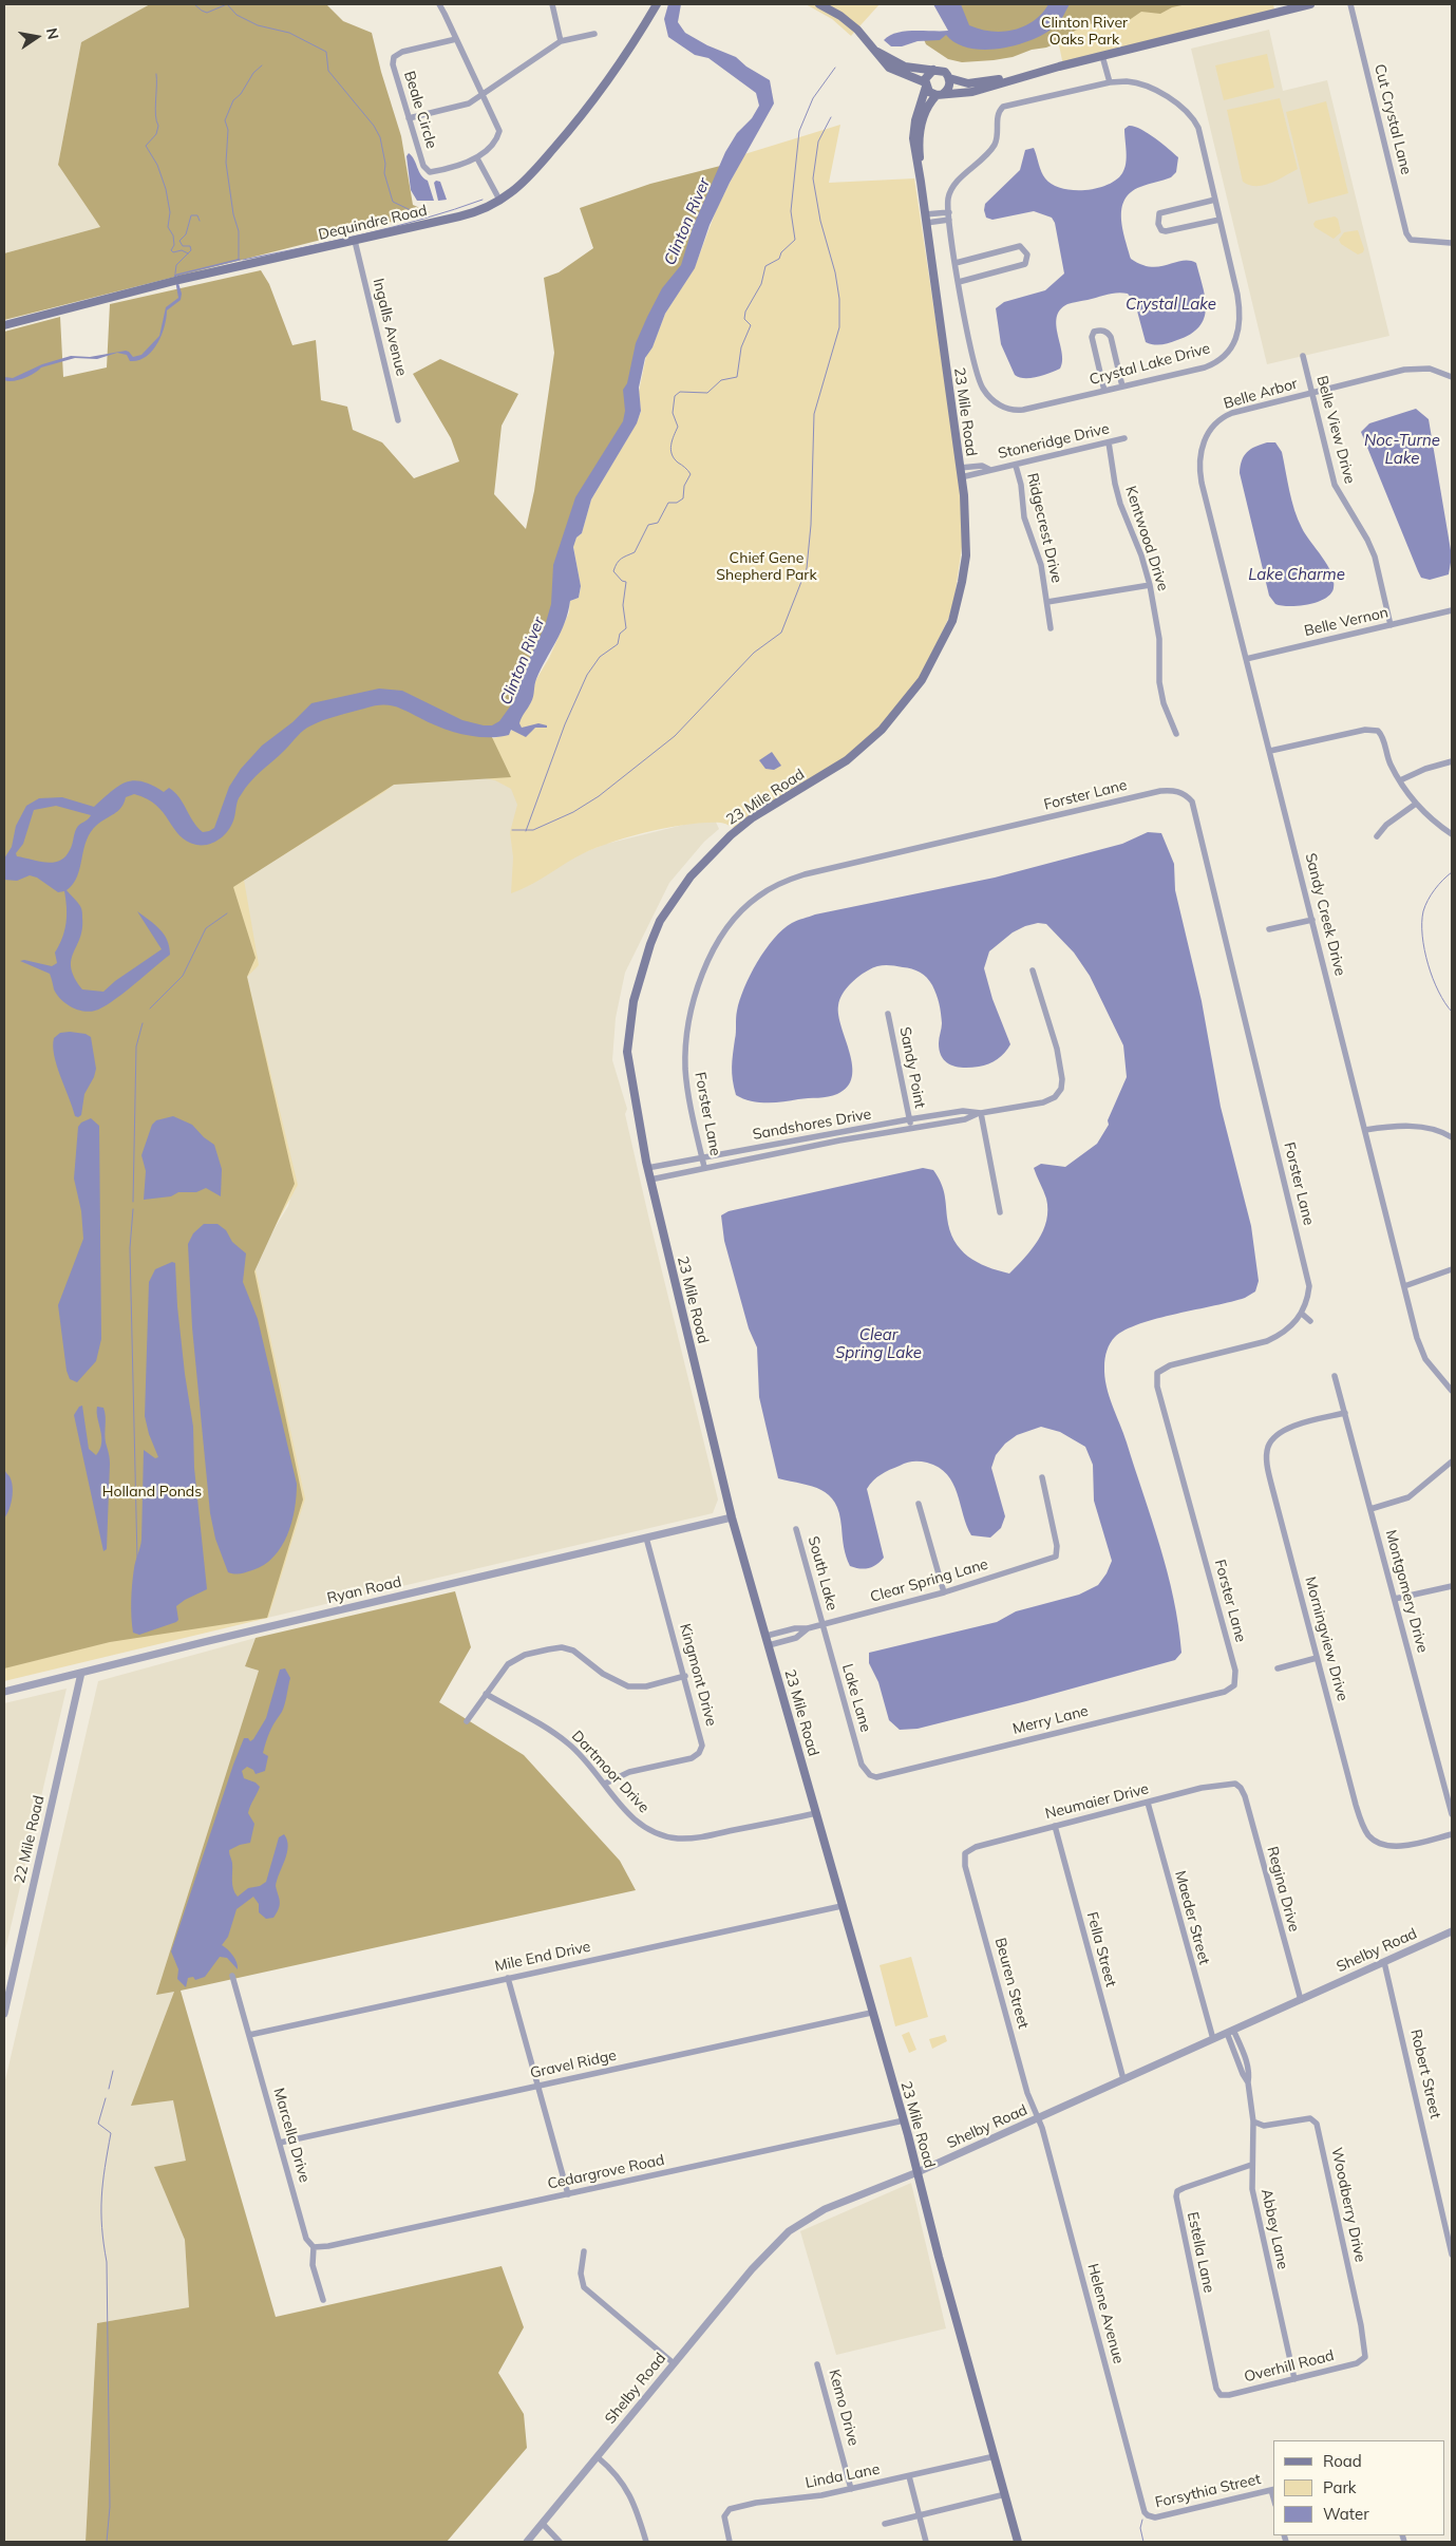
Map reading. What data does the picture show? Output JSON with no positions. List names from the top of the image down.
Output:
{
  "streets": {
    "main road": ["Dequindre Road", "23 Mile Road"],
    "street": [
      "Beale Circle",
      "Cut Crystal Lane",
      "Ingalls Avenue",
      "Crystal Lake Drive",
      "Belle Arbor",
      "Belle View Drive",
      "Stoneridge Drive",
      "Ridgecrest Drive",
      "Kentwood Drive",
      "Belle Vernon",
      "Forster Lane",
      "Sandy Creek Drive",
      "Sandy Point",
      "Sandshores Drive",
      "South Lake",
      "Clear Spring Lane",
      "Ryan Road",
      "Montgomery Drive",
      "Morningview Drive",
      "Kingmont Drive",
      "Lake Lane",
      "Merry Lane",
      "Dartmoor Drive",
      "Neumaier Drive",
      "22 Mile Road",
      "Regina Drive",
      "Maeder Street",
      "Fella Street",
      "Shelby Road",
      "Mile End Drive",
      "Beuren Street",
      "Gravel Ridge",
      "Robert Street",
      "Marcella Drive",
      "Cedargrove Road",
      "Woodberry Drive",
      "Abbey Lane",
      "Estella Lane",
      "Helene Avenue",
      "Overhill Road",
      "Kemo Drive",
      "Linda Lane",
      "Forsythia Street"
    ]
  },
  "crossings": [
    ["Dequindre Road", "Ingalls Avenue"],
    ["Belle Arbor", "Belle View Drive"],
    ["Belle Arbor", "Sandy Creek Drive"],
    ["23 Mile Road", "Stoneridge Drive"],
    ["23 Mile Road", "Sandshores Drive"],
    ["23 Mile Road", "Clear Spring Lane"],
    ["23 Mile Road", "Ryan Road"],
    ["23 Mile Road", "Dartmoor Drive"],
    ["23 Mile Road", "Shelby Road"],
    ["23 Mile Road", "Mile End Drive"],
    ["23 Mile Road", "Gravel Ridge"],
    ["23 Mile Road", "Cedargrove Road"],
    ["23 Mile Road", "Linda Lane"],
    ["Belle View Drive", "Belle Vernon"],
    ["Stoneridge Drive", "Ridgecrest Drive"],
    ["Stoneridge Drive", "Kentwood Drive"],
    ["Belle Vernon", "Sandy Creek Drive"],
    ["Forster Lane", "Sandshores Drive"],
    ["Forster Lane", "Merry Lane"],
    ["Sandy Point", "Sandshores Drive"],
    ["South Lake", "Clear Spring Lane"],
    ["South Lake", "Lake Lane"],
    ["Clear Spring Lane", "Lake Lane"],
    ["Ryan Road", "Kingmont Drive"],
    ["Ryan Road", "22 Mile Road"],
    ["Montgomery Drive", "Morningview Drive"],
    ["Kingmont Drive", "Dartmoor Drive"],
    ["Lake Lane", "Merry Lane"],
    ["Neumaier Drive", "Regina Drive"],
    ["Neumaier Drive", "Maeder Street"],
    ["Neumaier Drive", "Fella Street"],
    ["Neumaier Drive", "Beuren Street"],
    ["Regina Drive", "Shelby Road"],
    ["Maeder Street", "Shelby Road"],
    ["Fella Street", "Shelby Road"],
    ["Shelby Road", "Beuren Street"],
    ["Shelby Road", "Robert Street"],
    ["Shelby Road", "Abbey Lane"],
    ["Shelby Road", "Helene Avenue"],
    ["Mile End Drive", "Marcella Drive"],
    ["Beuren Street", "Helene Avenue"],
    ["Gravel Ridge", "Marcella Drive"],
    ["Marcella Drive", "Cedargrove Road"],
    ["Woodberry Drive", "Abbey Lane"],
    ["Woodberry Drive", "Overhill Road"],
    ["Abbey Lane", "Estella Lane"],
    ["Abbey Lane", "Overhill Road"],
    ["Estella Lane", "Overhill Road"],
    ["Helene Avenue", "Forsythia Street"],
    ["Kemo Drive", "Linda Lane"]
  ],
  "water": [
    "Clinton River",
    "Crystal Lake",
    "Noc-Turne Lake",
    "Lake Charme",
    "Clear Spring Lake"
  ],
  "parks": ["Clinton River Oaks Park", "Chief Gene Shepherd Park", "Holland Ponds"],
  "legend": ["Road", "Park", "Water"],
  "north": "right"
}
